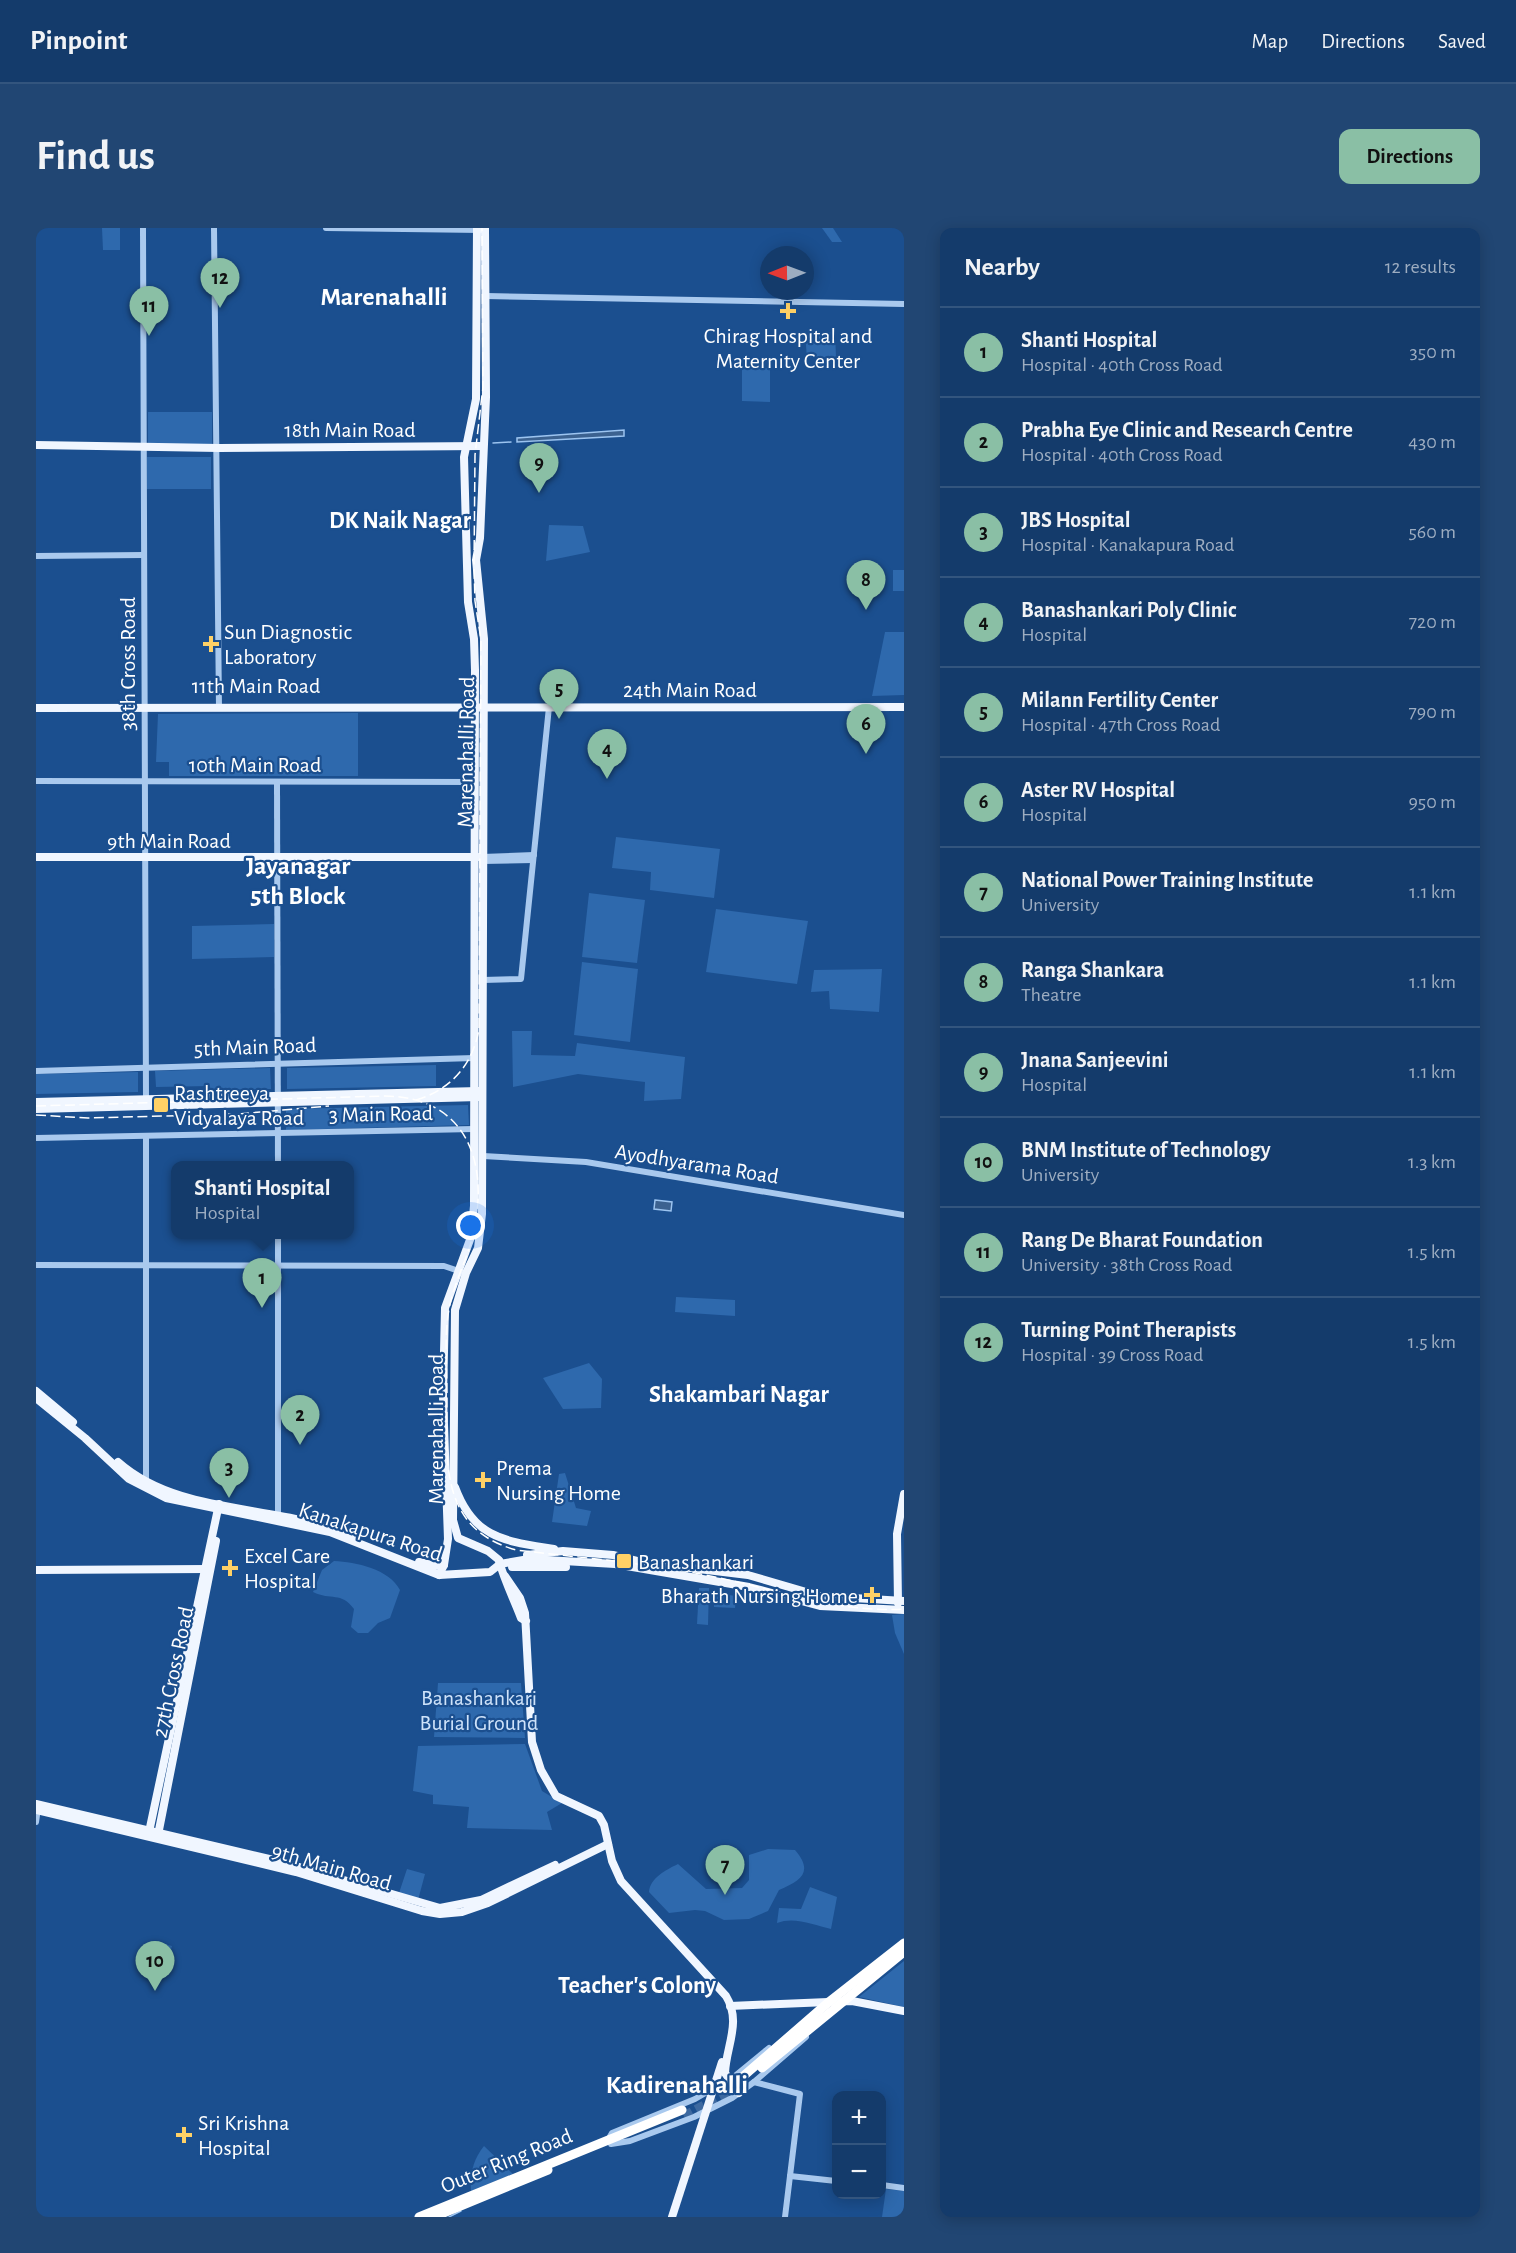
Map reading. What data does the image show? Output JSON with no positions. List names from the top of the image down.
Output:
{
  "streets": {
    "highway": ["Outer Ring Road"],
    "main road": [
      "18th Main Road",
      "11th Main Road",
      "24th Main Road",
      "Marenahalli Road",
      "9th Main Road",
      "Kanakapura Road",
      "27th Cross Road"
    ],
    "street": [
      "38th Cross Road",
      "10th Main Road",
      "5th Main Road",
      "3 Main Road",
      "Ayodhyarama Road"
    ]
  },
  "crossings": [
    ["18th Main Road", "38th Cross Road"],
    ["18th Main Road", "Marenahalli Road"],
    ["38th Cross Road", "11th Main Road"],
    ["38th Cross Road", "10th Main Road"],
    ["38th Cross Road", "9th Main Road"],
    ["38th Cross Road", "5th Main Road"],
    ["11th Main Road", "24th Main Road"],
    ["11th Main Road", "Marenahalli Road"],
    ["24th Main Road", "Marenahalli Road"],
    ["Marenahalli Road", "10th Main Road"],
    ["Marenahalli Road", "9th Main Road"],
    ["Marenahalli Road", "5th Main Road"],
    ["Marenahalli Road", "3 Main Road"],
    ["Marenahalli Road", "Ayodhyarama Road"],
    ["Marenahalli Road", "Kanakapura Road"],
    ["9th Main Road", "27th Cross Road"],
    ["Kanakapura Road", "27th Cross Road"]
  ],
  "districts": [
    "Marenahalli",
    "DK Naik Nagar",
    "Jayanagar 5th Block",
    "Shakambari Nagar",
    "Teacher's Colony",
    "Kadirenahalli"
  ],
  "parks": ["Banashankari Burial Ground"],
  "places": {
    "health": [
      "Chirag Hospital and Maternity Center",
      "Sun Diagnostic Laboratory",
      "Prema Nursing Home",
      "Excel Care Hospital",
      "Bharath Nursing Home",
      "Sri Krishna Hospital"
    ],
    "transit": ["Rashtreeya Vidyalaya Road", "Banashankari"]
  },
  "north": "left",
  "page": {
    "header": "Pinpoint",
    "nav": ["Map", "Directions", "Saved"],
    "buttons": "Directions",
    "title": "Find us",
    "heading": ["Nearby", "12 results"],
    "pins": [
      "12",
      "11",
      "9",
      "8",
      "5",
      "6",
      "4",
      "1",
      "2",
      "3",
      "7",
      "10"
    ],
    "list": [
      {
        "mark": "1",
        "name": "Shanti Hospital",
        "note": "Hospital · 40th Cross Road",
        "value": "350 m"
      },
      {
        "mark": "2",
        "name": "Prabha Eye Clinic and Research Centre",
        "note": "Hospital · 40th Cross Road",
        "value": "430 m"
      },
      {
        "mark": "3",
        "name": "JBS Hospital",
        "note": "Hospital · Kanakapura Road",
        "value": "560 m"
      },
      {
        "mark": "4",
        "name": "Banashankari Poly Clinic",
        "note": "Hospital",
        "value": "720 m"
      },
      {
        "mark": "5",
        "name": "Milann Fertility Center",
        "note": "Hospital · 47th Cross Road",
        "value": "790 m"
      },
      {
        "mark": "6",
        "name": "Aster RV Hospital",
        "note": "Hospital",
        "value": "950 m"
      },
      {
        "mark": "7",
        "name": "National Power Training Institute",
        "note": "University",
        "value": "1.1 km"
      },
      {
        "mark": "8",
        "name": "Ranga Shankara",
        "note": "Theatre",
        "value": "1.1 km"
      },
      {
        "mark": "9",
        "name": "Jnana Sanjeevini",
        "note": "Hospital",
        "value": "1.1 km"
      },
      {
        "mark": "10",
        "name": "BNM Institute of Technology",
        "note": "University",
        "value": "1.3 km"
      },
      {
        "mark": "11",
        "name": "Rang De Bharat Foundation",
        "note": "University · 38th Cross Road",
        "value": "1.5 km"
      },
      {
        "mark": "12",
        "name": "Turning Point Therapists",
        "note": "Hospital · 39 Cross Road",
        "value": "1.5 km"
      }
    ],
    "popup": ["Shanti Hospital", "Hospital"],
    "map_buttons": ["+", "−"]
  }
}
